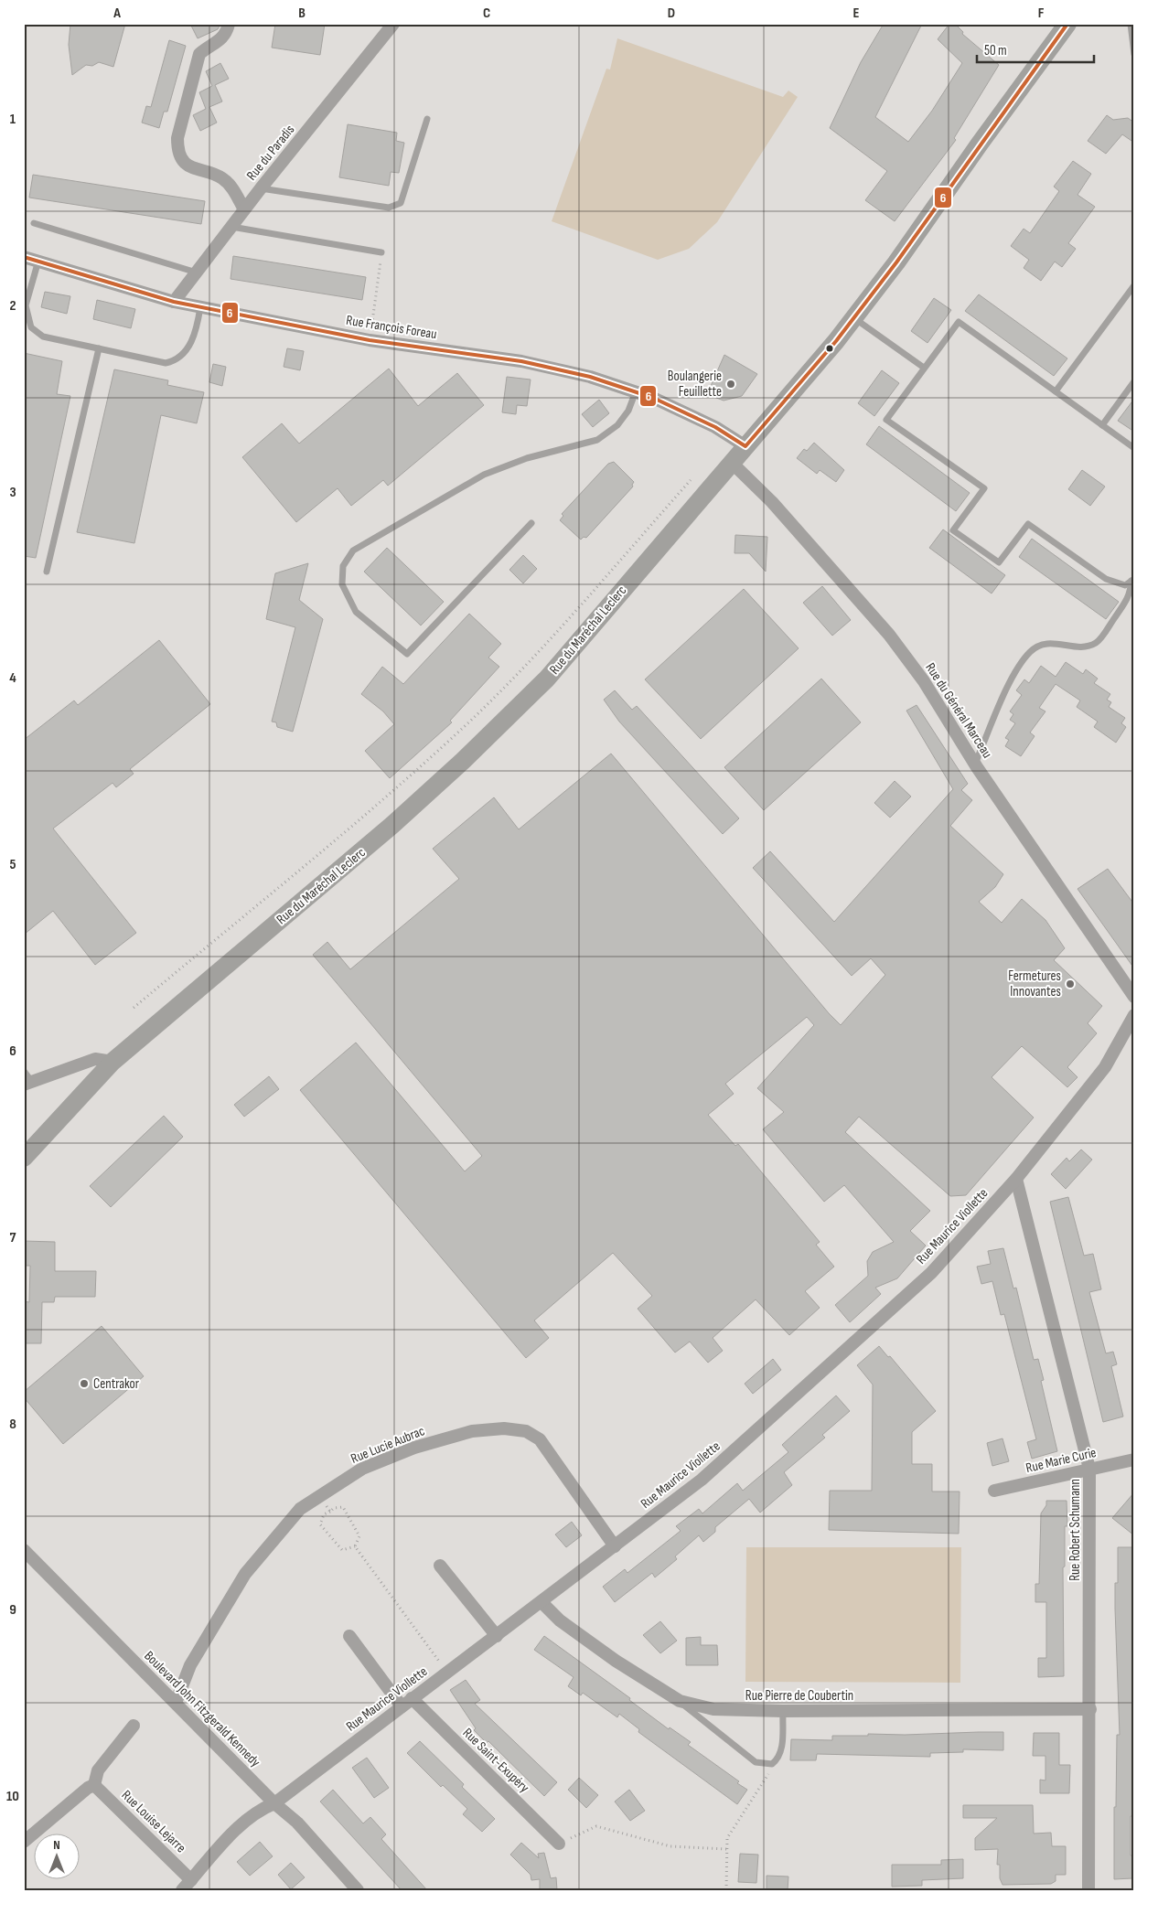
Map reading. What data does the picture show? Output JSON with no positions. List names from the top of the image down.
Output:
{
  "streets": {
    "main road": ["Rue du Maréchal Leclerc"],
    "street": [
      "Rue du Paradis",
      "Rue François Foreau",
      "Rue du Général Marceau",
      "Rue Maurice Viollette",
      "Rue Lucie Aubrac",
      "Rue Marie Curie",
      "Rue Robert Schumann",
      "Rue Pierre de Coubertin",
      "Boulevard John Fitzgerald Kennedy",
      "Rue Saint-Exupéry",
      "Rue Louise Lejarre"
    ]
  },
  "crossings": [
    ["Rue du Paradis", "Rue François Foreau"],
    ["Rue François Foreau", "Rue du Maréchal Leclerc"],
    ["Rue du Maréchal Leclerc", "Rue du Général Marceau"],
    ["Rue Maurice Viollette", "Rue Lucie Aubrac"],
    ["Rue Maurice Viollette", "Rue Robert Schumann"],
    ["Rue Maurice Viollette", "Rue Pierre de Coubertin"],
    ["Rue Maurice Viollette", "Boulevard John Fitzgerald Kennedy"],
    ["Rue Maurice Viollette", "Rue Saint-Exupéry"],
    ["Rue Maurice Viollette", "Rue Louise Lejarre"],
    ["Rue Lucie Aubrac", "Boulevard John Fitzgerald Kennedy"],
    ["Rue Marie Curie", "Rue Robert Schumann"],
    ["Rue Robert Schumann", "Rue Pierre de Coubertin"]
  ],
  "places": ["Boulangerie Feuillette", "Fermetures Innovantes", "Centrakor"],
  "lines": ["transit line 6"],
  "scale_bar": "50 m",
  "north": "top",
  "grid": {
    "columns": [
      "A",
      "B",
      "C",
      "D",
      "E",
      "F"
    ],
    "rows": [
      "1",
      "2",
      "3",
      "4",
      "5",
      "6",
      "7",
      "8",
      "9",
      "10"
    ]
  }
}
